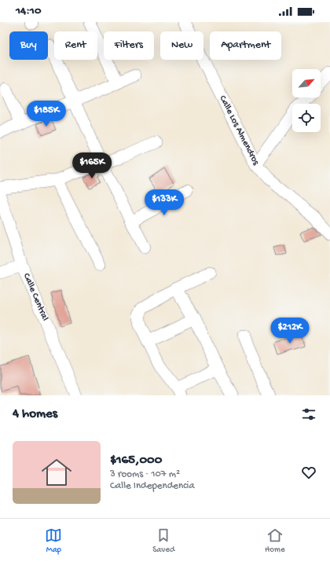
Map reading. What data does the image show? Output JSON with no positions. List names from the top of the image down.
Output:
{
  "streets": {
    "street": ["Calle Los Almendros", "Calle Central"]
  },
  "north": "top right",
  "page": {
    "status": "14:10",
    "chip": [
      "Buy",
      "Rent",
      "Filters",
      "New",
      "Apartment"
    ],
    "price": [
      "$185K",
      "$165K",
      "$133K",
      "$212K"
    ],
    "heading": "4 homes",
    "list": [
      {
        "name": "$165,000",
        "note": "3 rooms · 107 m² · Calle Independencia"
      }
    ],
    "tabs": ["Map", "Saved", "Home"]
  }
}
